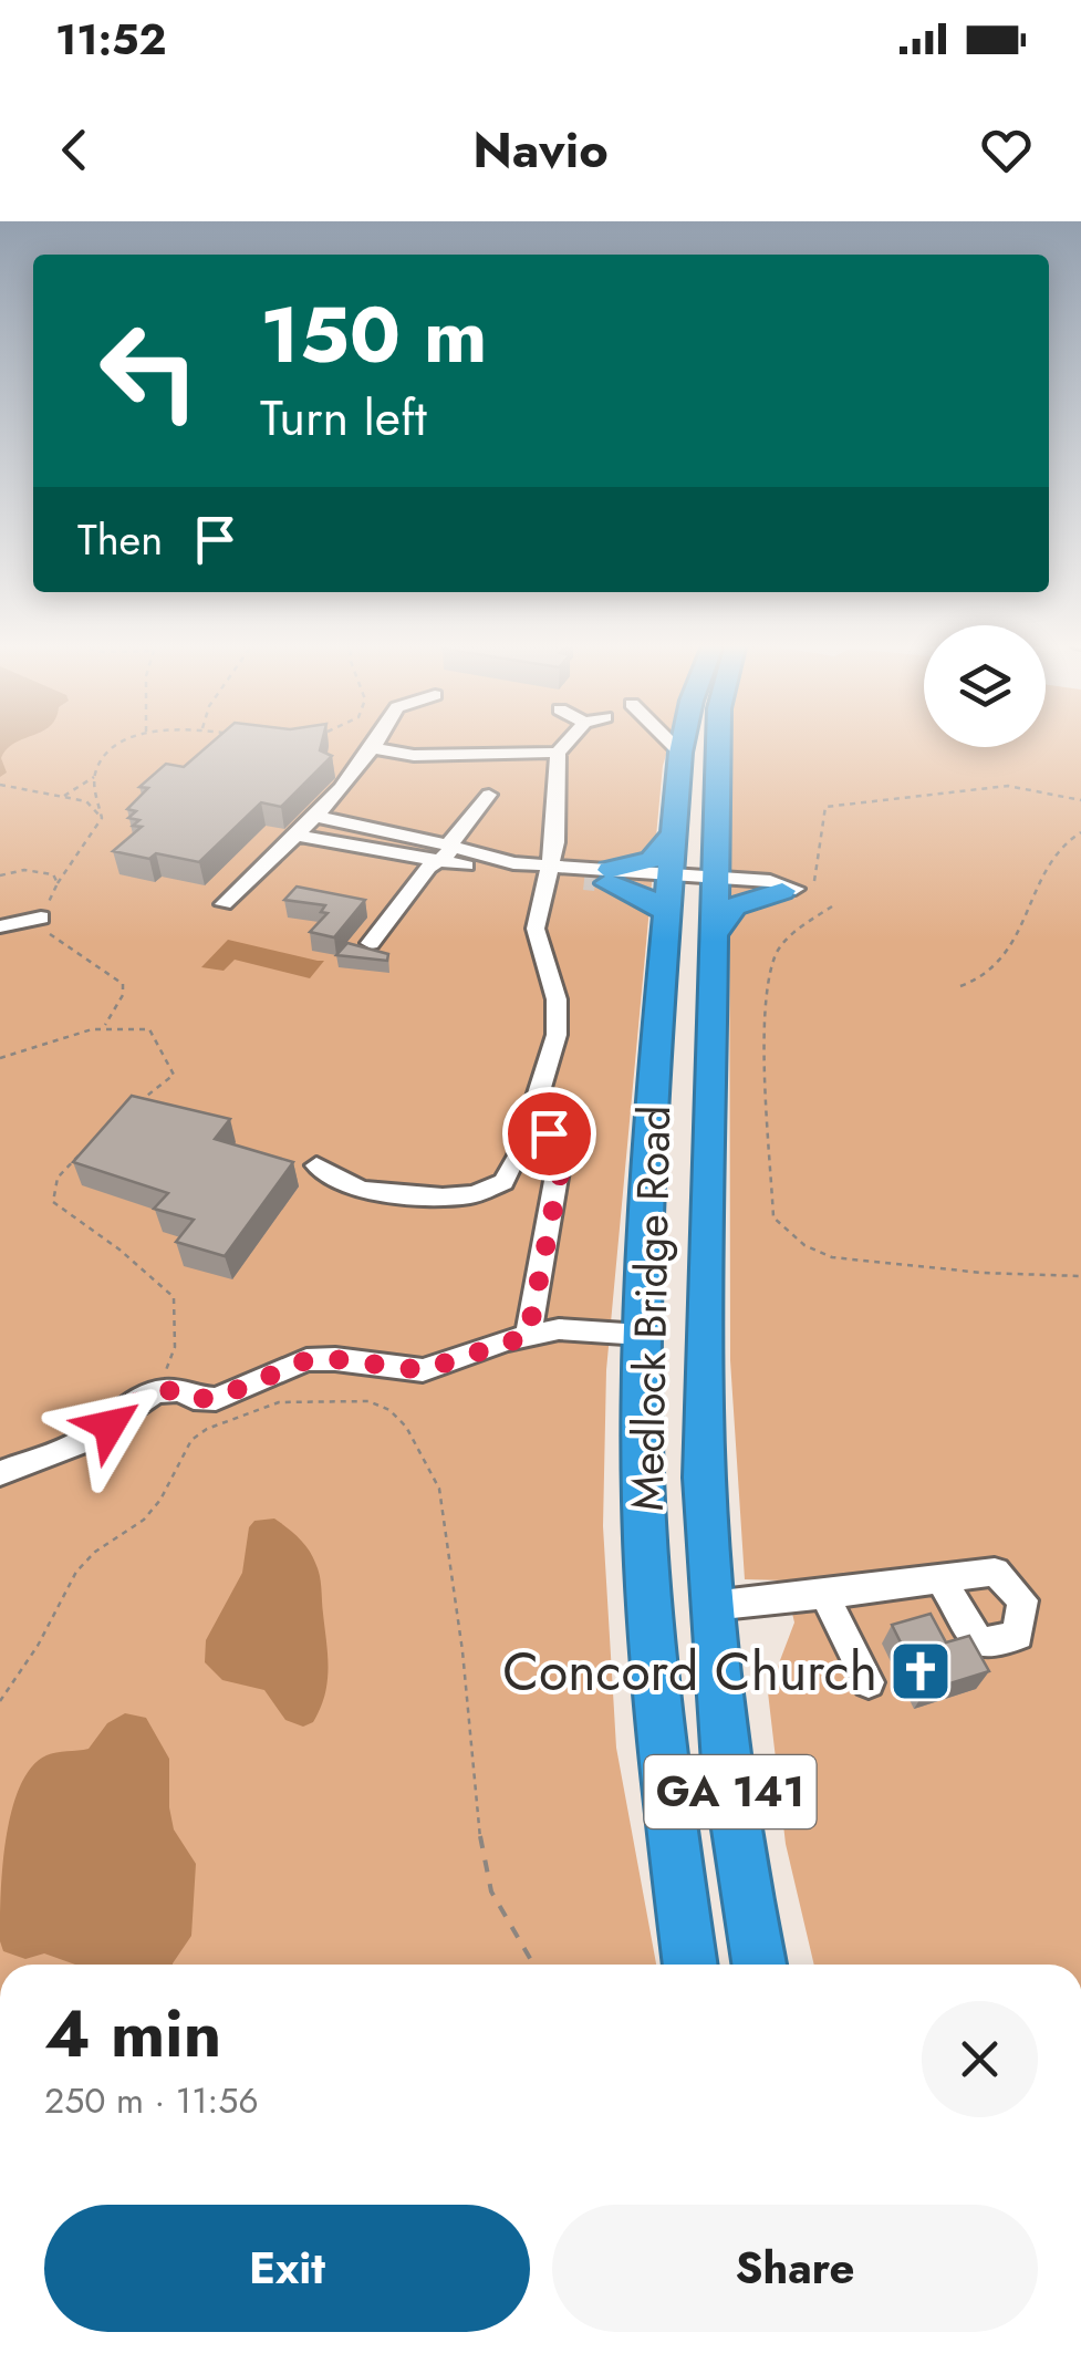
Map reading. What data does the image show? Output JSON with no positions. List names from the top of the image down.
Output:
{
  "streets": {
    "highway": ["Medlock Bridge Road", "GA 141"]
  },
  "places": {
    "church": ["Concord Church"]
  },
  "page": {
    "status": "11:52",
    "header": "Navio",
    "turn": ["150 m", "Turn left"],
    "then": "Then",
    "heading": ["4 min", "250 m · 11:56"],
    "buttons": ["Exit", "Share"]
  }
}
